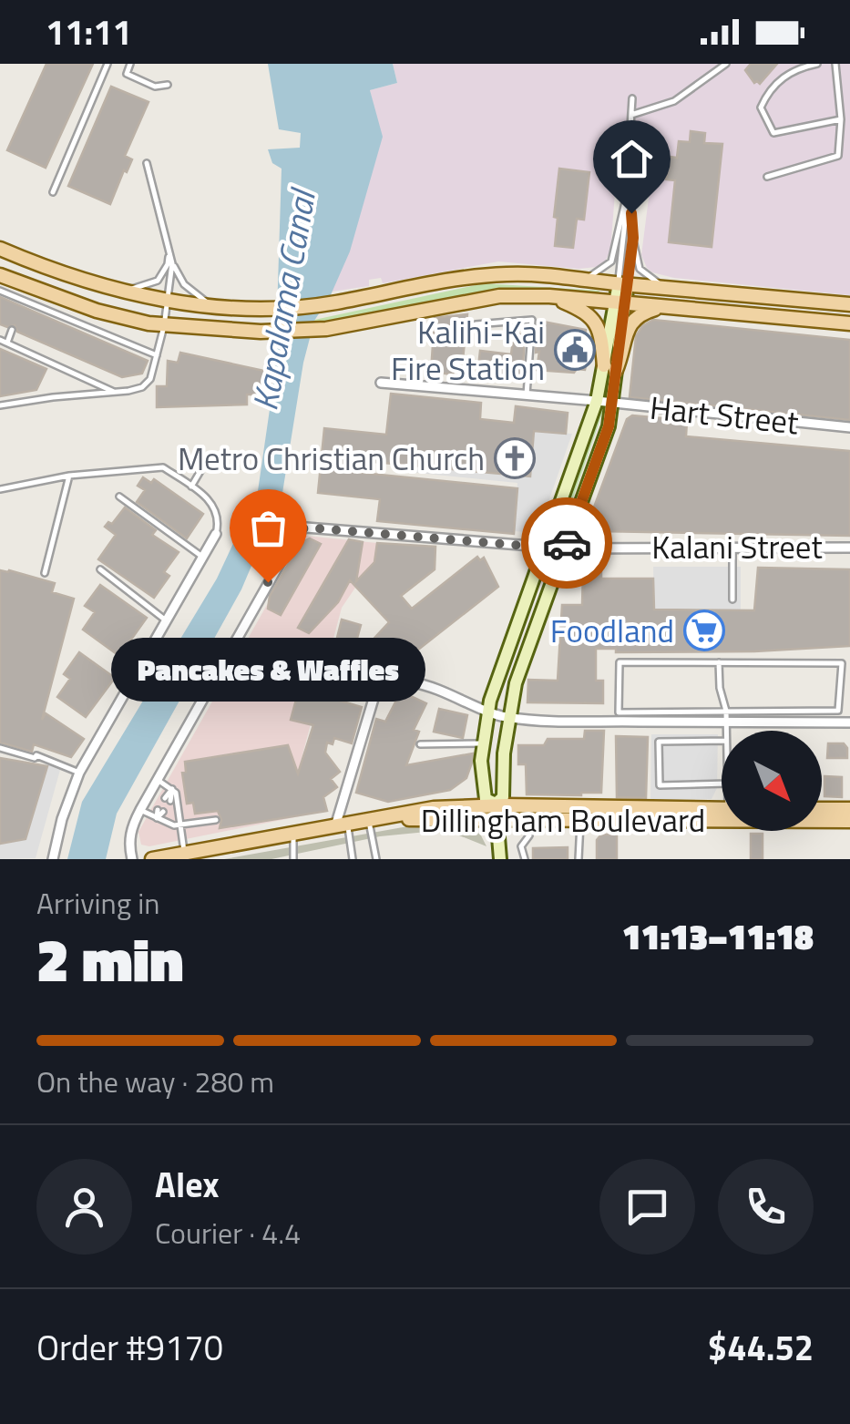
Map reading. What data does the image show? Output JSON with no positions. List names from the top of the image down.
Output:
{
  "streets": {
    "main road": ["Dillingham Boulevard"],
    "street": ["Hart Street", "Kalani Street"]
  },
  "water": ["Kapalama Canal"],
  "places": {
    "public building": ["Kalihi-Kai Fire Station"],
    "church": ["Metro Christian Church"],
    "other": ["Pancakes & Waffles"],
    "supermarket": ["Foodland"]
  },
  "north": "bottom right",
  "page": {
    "status": "11:11",
    "bubble": "Pancakes & Waffles",
    "heading": ["2 min", "Arriving in", "11:13–11:18"],
    "panel": [
      "Alex",
      "Courier · 4.4",
      "Order #9170",
      "$44.52"
    ],
    "bar": "On the way · 280 m"
  }
}
